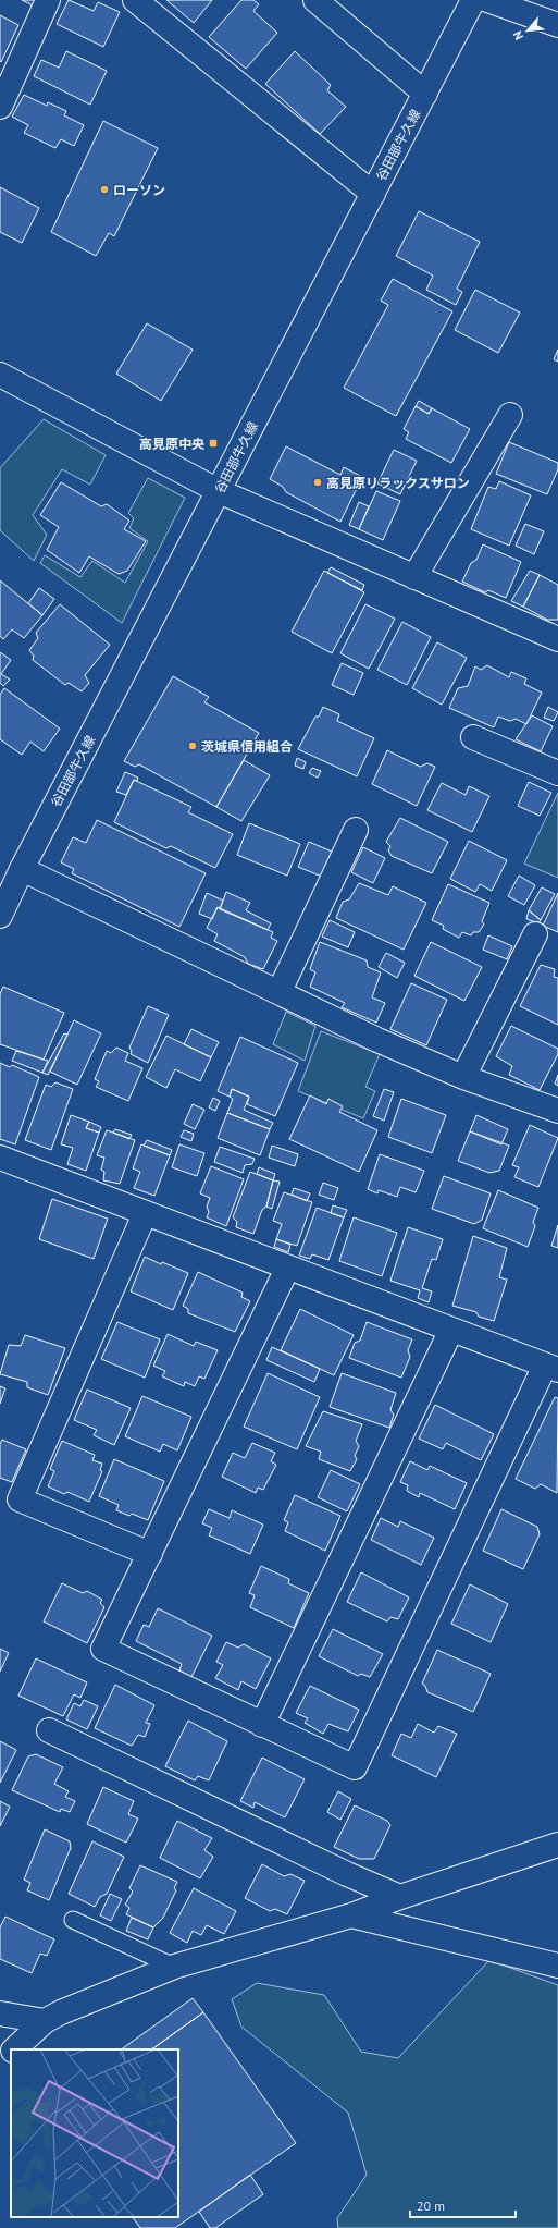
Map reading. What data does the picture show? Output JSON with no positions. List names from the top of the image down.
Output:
{
  "streets": {
    "street": ["谷田部牛久線"]
  },
  "places": {
    "other": ["ローソン", "高見原リラックスサロン", "茨城県信用組合"],
    "transit": ["高見原中央"]
  },
  "scale_bar": "20 m",
  "north": "bottom left"
}
